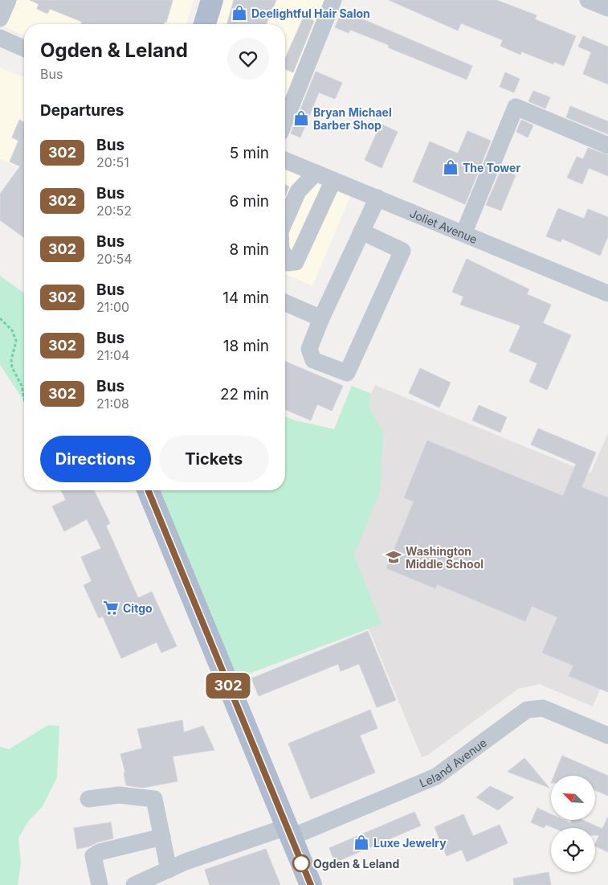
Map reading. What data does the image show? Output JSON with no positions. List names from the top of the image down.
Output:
{
  "streets": {
    "street": ["Joliet Avenue", "Leland Avenue"]
  },
  "places": {
    "shop": [
      "Deelightful Hair Salon",
      "Bryan Michael Barber Shop",
      "The Tower",
      "Luxe Jewelry"
    ],
    "school or university": ["Washington Middle School"],
    "supermarket": ["Citgo"],
    "other": ["Ogden & Leland"]
  },
  "lines": ["bus line 302"],
  "north": "top left",
  "page": {
    "on_map": "302",
    "heading": [
      ["Ogden & Leland", "Bus"],
      "Departures"
    ],
    "list": [
      {
        "mark": "302",
        "name": "Bus",
        "note": "20:51",
        "value": "5 min"
      },
      {
        "mark": "302",
        "name": "Bus",
        "note": "20:52",
        "value": "6 min"
      },
      {
        "mark": "302",
        "name": "Bus",
        "note": "20:54",
        "value": "8 min"
      },
      {
        "mark": "302",
        "name": "Bus",
        "note": "21:00",
        "value": "14 min"
      },
      {
        "mark": "302",
        "name": "Bus",
        "note": "21:04",
        "value": "18 min"
      },
      {
        "mark": "302",
        "name": "Bus",
        "note": "21:08",
        "value": "22 min"
      }
    ],
    "buttons": ["Directions", "Tickets"]
  }
}
